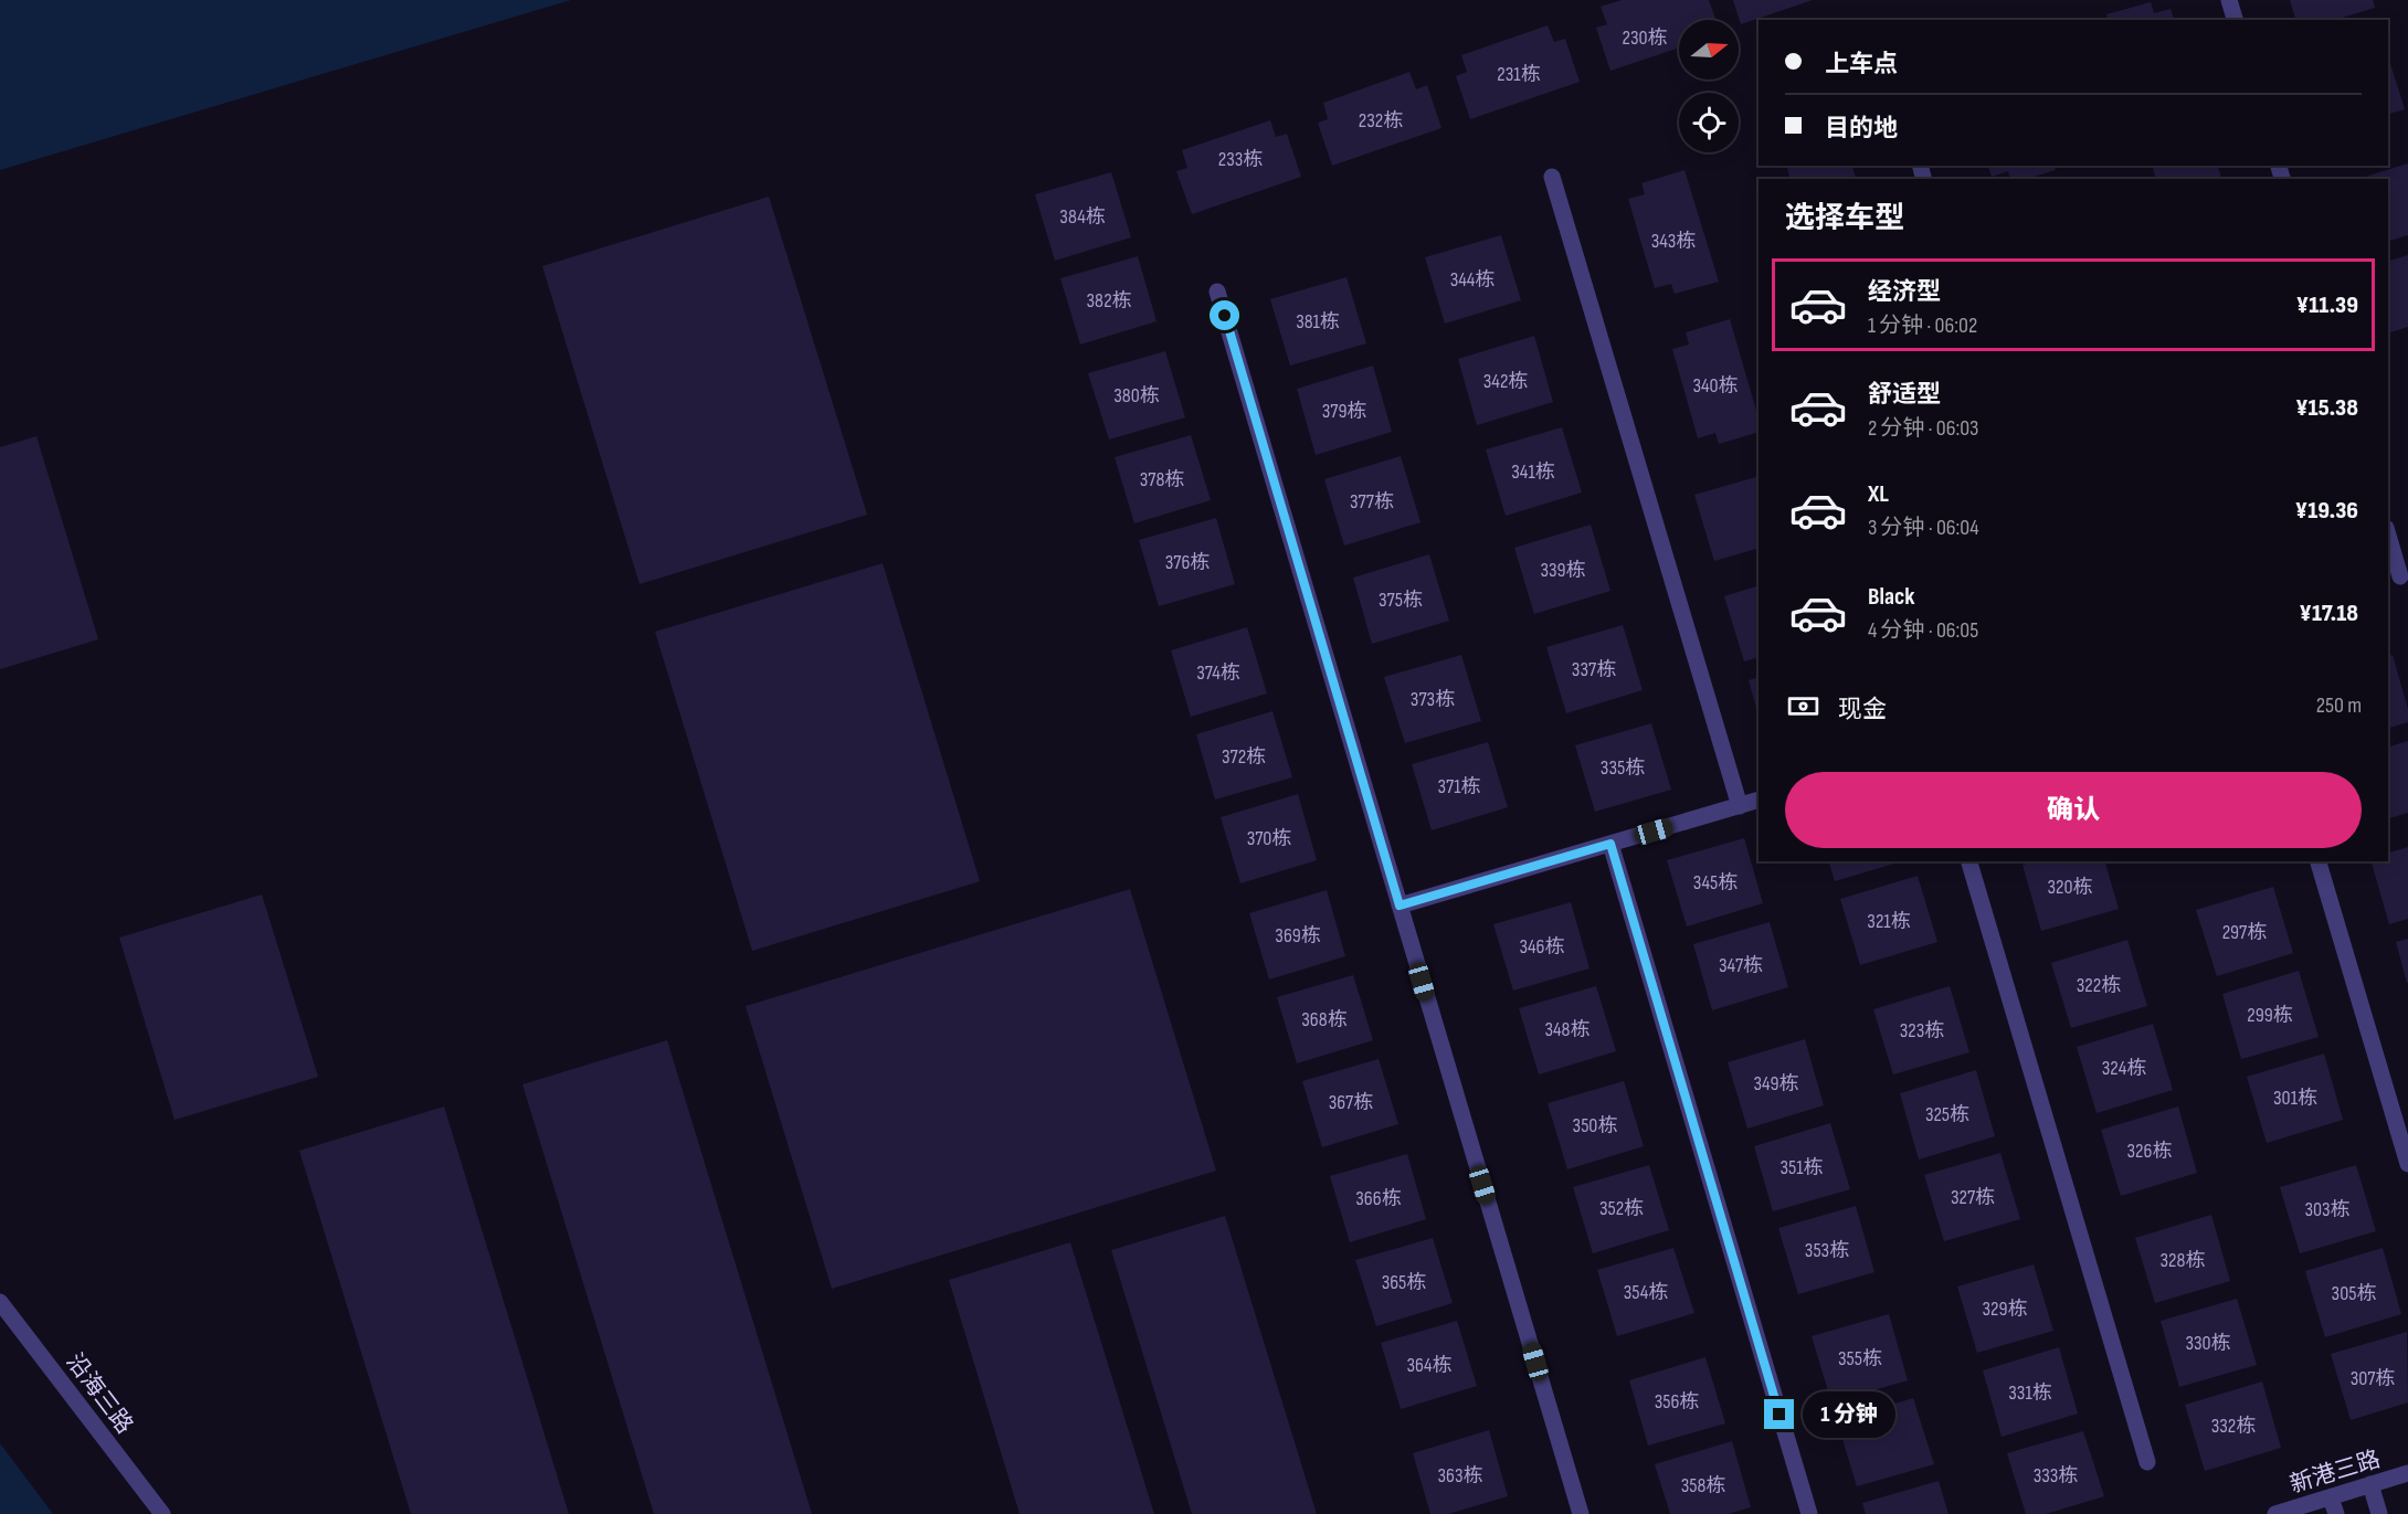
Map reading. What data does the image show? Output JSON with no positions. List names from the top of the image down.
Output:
{
  "streets": {
    "street": ["沿海三路", "新港三路"]
  },
  "house_numbers": [
    "230栋",
    "231栋",
    "232栋",
    "233栋",
    "384栋",
    "343栋",
    "344栋",
    "382栋",
    "381栋",
    "342栋",
    "340栋",
    "380栋",
    "379栋",
    "341栋",
    "378栋",
    "377栋",
    "376栋",
    "339栋",
    "375栋",
    "337栋",
    "374栋",
    "373栋",
    "372栋",
    "335栋",
    "371栋",
    "370栋",
    "345栋",
    "320栋",
    "321栋",
    "297栋",
    "369栋",
    "346栋",
    "347栋",
    "322栋",
    "299栋",
    "368栋",
    "348栋",
    "323栋",
    "324栋",
    "349栋",
    "301栋",
    "367栋",
    "325栋",
    "350栋",
    "326栋",
    "351栋",
    "327栋",
    "366栋",
    "352栋",
    "303栋",
    "353栋",
    "328栋",
    "365栋",
    "354栋",
    "305栋",
    "329栋",
    "330栋",
    "355栋",
    "364栋",
    "307栋",
    "331栋",
    "356栋",
    "332栋",
    "363栋",
    "333栋",
    "358栋"
  ],
  "north": "right",
  "page": {
    "banner": ["上车点", "目的地"],
    "heading": "选择车型",
    "list": [
      {
        "name": "经济型",
        "note": "1 分钟 · 06:02",
        "value": "¥11.39"
      },
      {
        "name": "舒适型",
        "note": "2 分钟 · 06:03",
        "value": "¥15.38"
      },
      {
        "name": "XL",
        "note": "3 分钟 · 06:04",
        "value": "¥19.36"
      },
      {
        "name": "Black",
        "note": "4 分钟 · 06:05",
        "value": "¥17.18"
      }
    ],
    "pay": ["现金", "250 m"],
    "buttons": "确认",
    "bubble": "1 分钟"
  }
}
